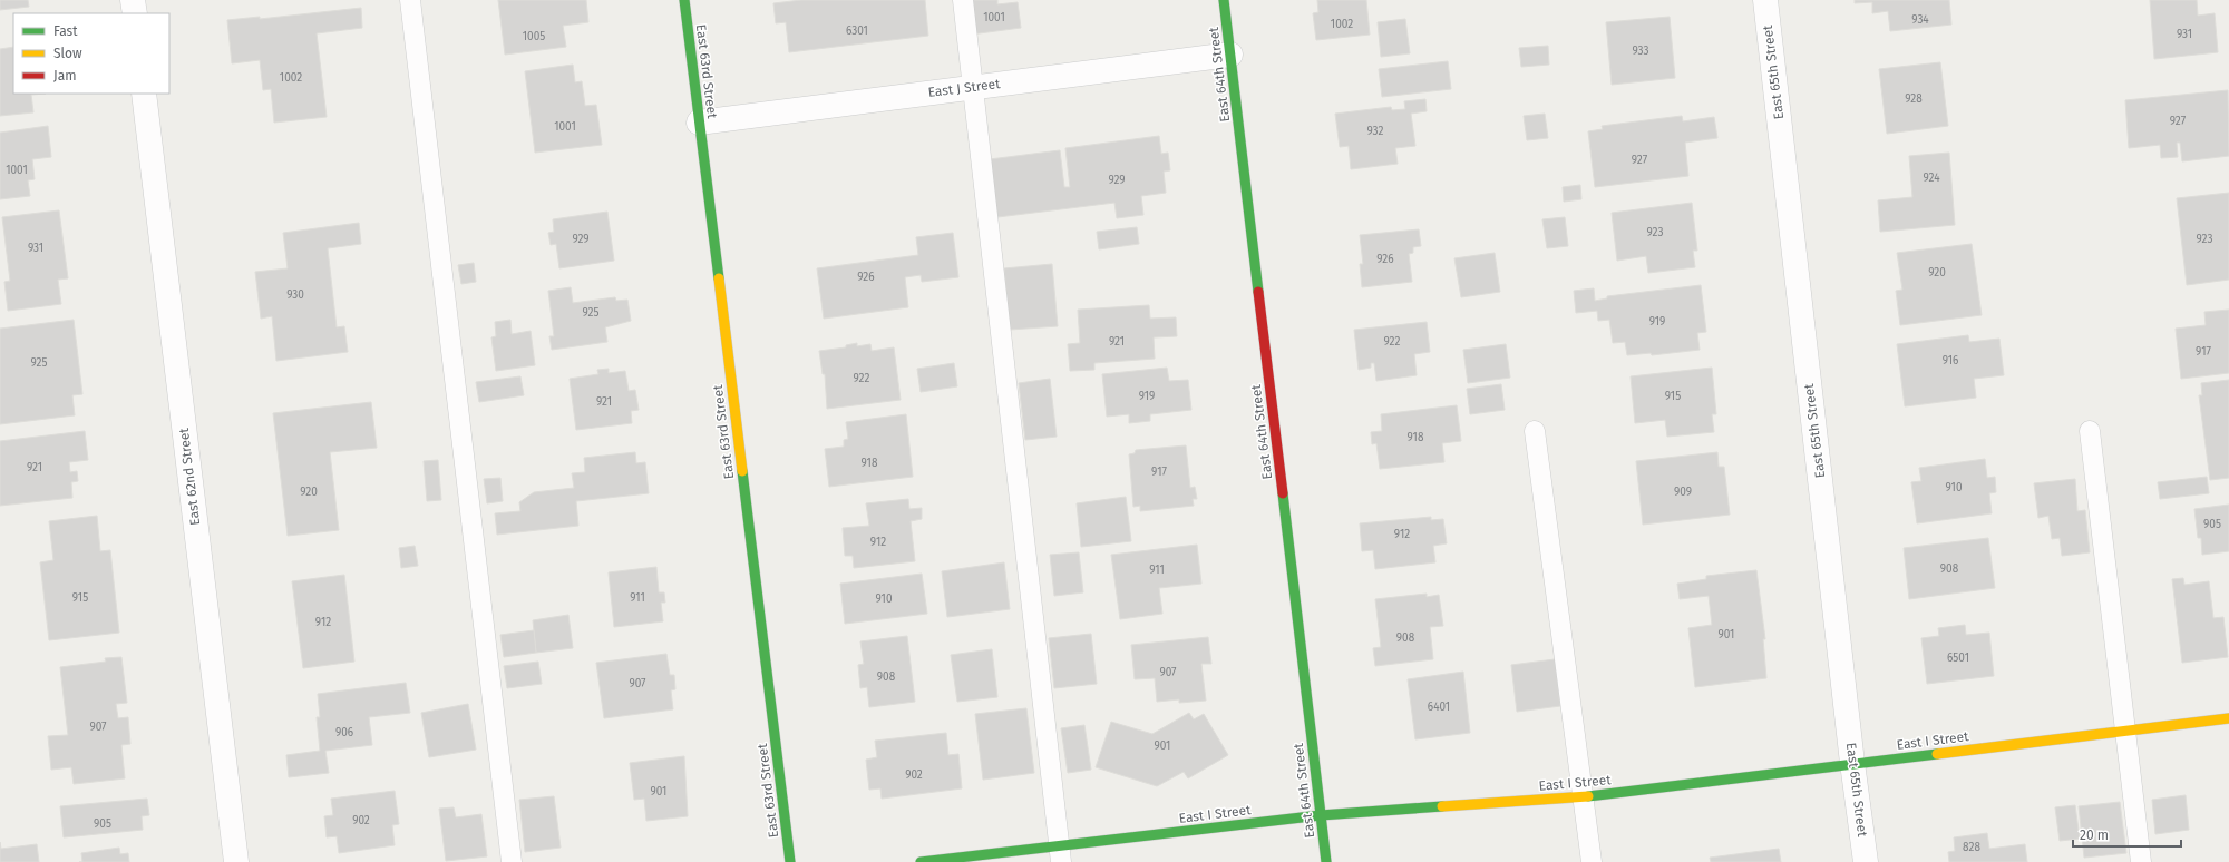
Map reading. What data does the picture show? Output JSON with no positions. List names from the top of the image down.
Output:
{
  "streets": {
    "street": [
      "East 63rd Street",
      "East 65th Street",
      "East 64th Street",
      "East J Street",
      "East 62nd Street",
      "East I Street"
    ]
  },
  "crossings": [
    ["East 63rd Street", "East J Street"],
    ["East 65th Street", "East I Street"],
    ["East 64th Street", "East J Street"],
    ["East 64th Street", "East I Street"]
  ],
  "house_numbers": [
    "1001",
    "934",
    "1002",
    "6301",
    "931",
    "1005",
    "933",
    "1002",
    "928",
    "927",
    "1001",
    "932",
    "927",
    "1001",
    "924",
    "929",
    "923",
    "929",
    "923",
    "931",
    "926",
    "920",
    "926",
    "930",
    "925",
    "919",
    "921",
    "922",
    "917",
    "916",
    "925",
    "922",
    "919",
    "915",
    "921",
    "918",
    "918",
    "921",
    "917",
    "910",
    "920",
    "909",
    "905",
    "912",
    "912",
    "908",
    "911",
    "915",
    "911",
    "910",
    "912",
    "901",
    "908",
    "6501",
    "907",
    "908",
    "907",
    "6401",
    "907",
    "906",
    "901",
    "902",
    "901",
    "902",
    "905",
    "828"
  ],
  "legend": ["Fast", "Slow", "Jam"],
  "scale_bar": "20 m"
}
